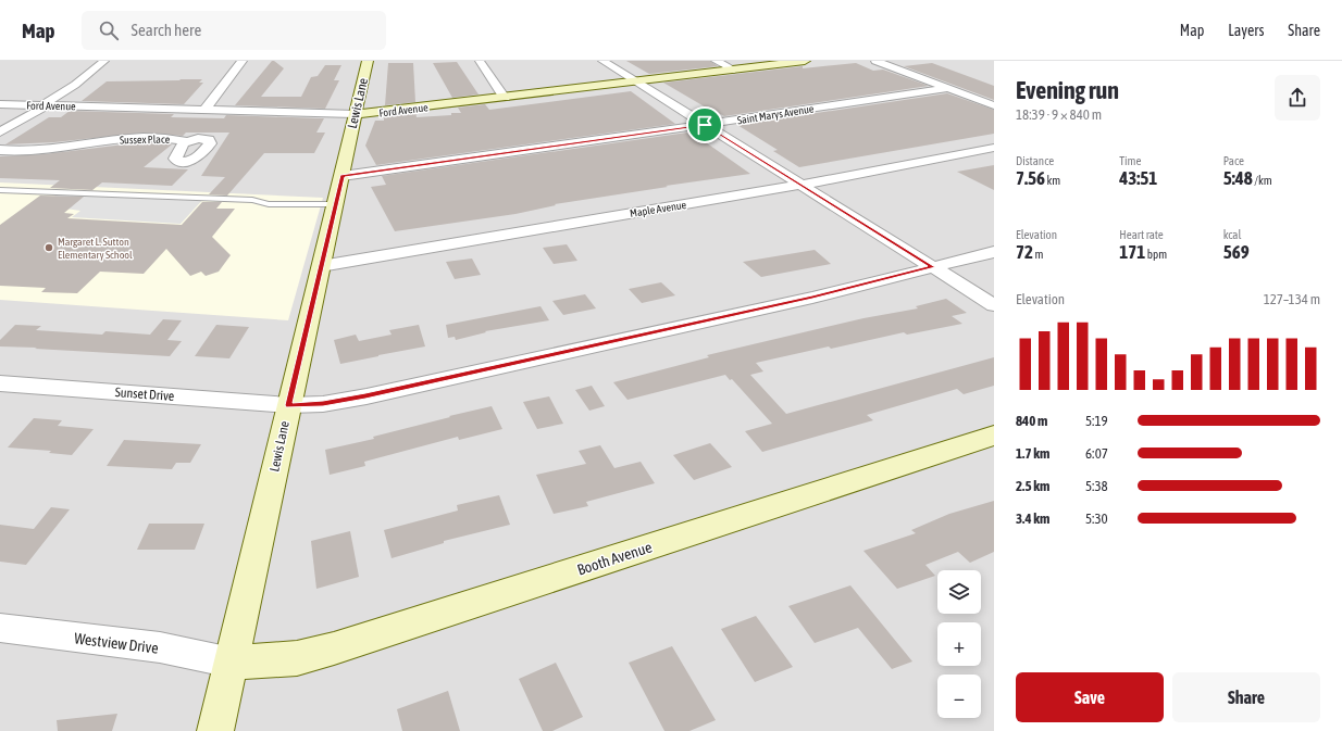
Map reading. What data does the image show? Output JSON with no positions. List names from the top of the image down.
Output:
{
  "streets": {
    "street": [
      "Lewis Lane",
      "Ford Avenue",
      "Saint Marys Avenue",
      "Sussex Place",
      "Maple Avenue",
      "Sunset Drive",
      "Booth Avenue",
      "Westview Drive"
    ]
  },
  "crossings": [
    ["Lewis Lane", "Ford Avenue"],
    ["Lewis Lane", "Saint Marys Avenue"],
    ["Lewis Lane", "Maple Avenue"],
    ["Lewis Lane", "Sunset Drive"],
    ["Lewis Lane", "Booth Avenue"],
    ["Lewis Lane", "Westview Drive"],
    ["Booth Avenue", "Westview Drive"]
  ],
  "places": ["Margaret L. Sutton Elementary School"],
  "page": {
    "header": "Map",
    "search": "Search here",
    "nav": ["Map", "Layers", "Share"],
    "heading": ["Evening run", "18:39 · 9 × 840 m"],
    "stats": [
      ["Distance", "7.56 km"],
      ["Time", "43:51"],
      ["Pace", "5:48 /km"],
      ["Elevation", "72 m"],
      ["Heart rate", "171 bpm"],
      ["kcal", "569"]
    ],
    "chart": ["Elevation", "127–134 m"],
    "list": [
      {
        "name": "840 m",
        "note": "5:19"
      },
      {
        "name": "1.7 km",
        "note": "6:07"
      },
      {
        "name": "2.5 km",
        "note": "5:38"
      },
      {
        "name": "3.4 km",
        "note": "5:30"
      }
    ],
    "map_buttons": ["+", "−"],
    "buttons": ["Save", "Share"]
  }
}
